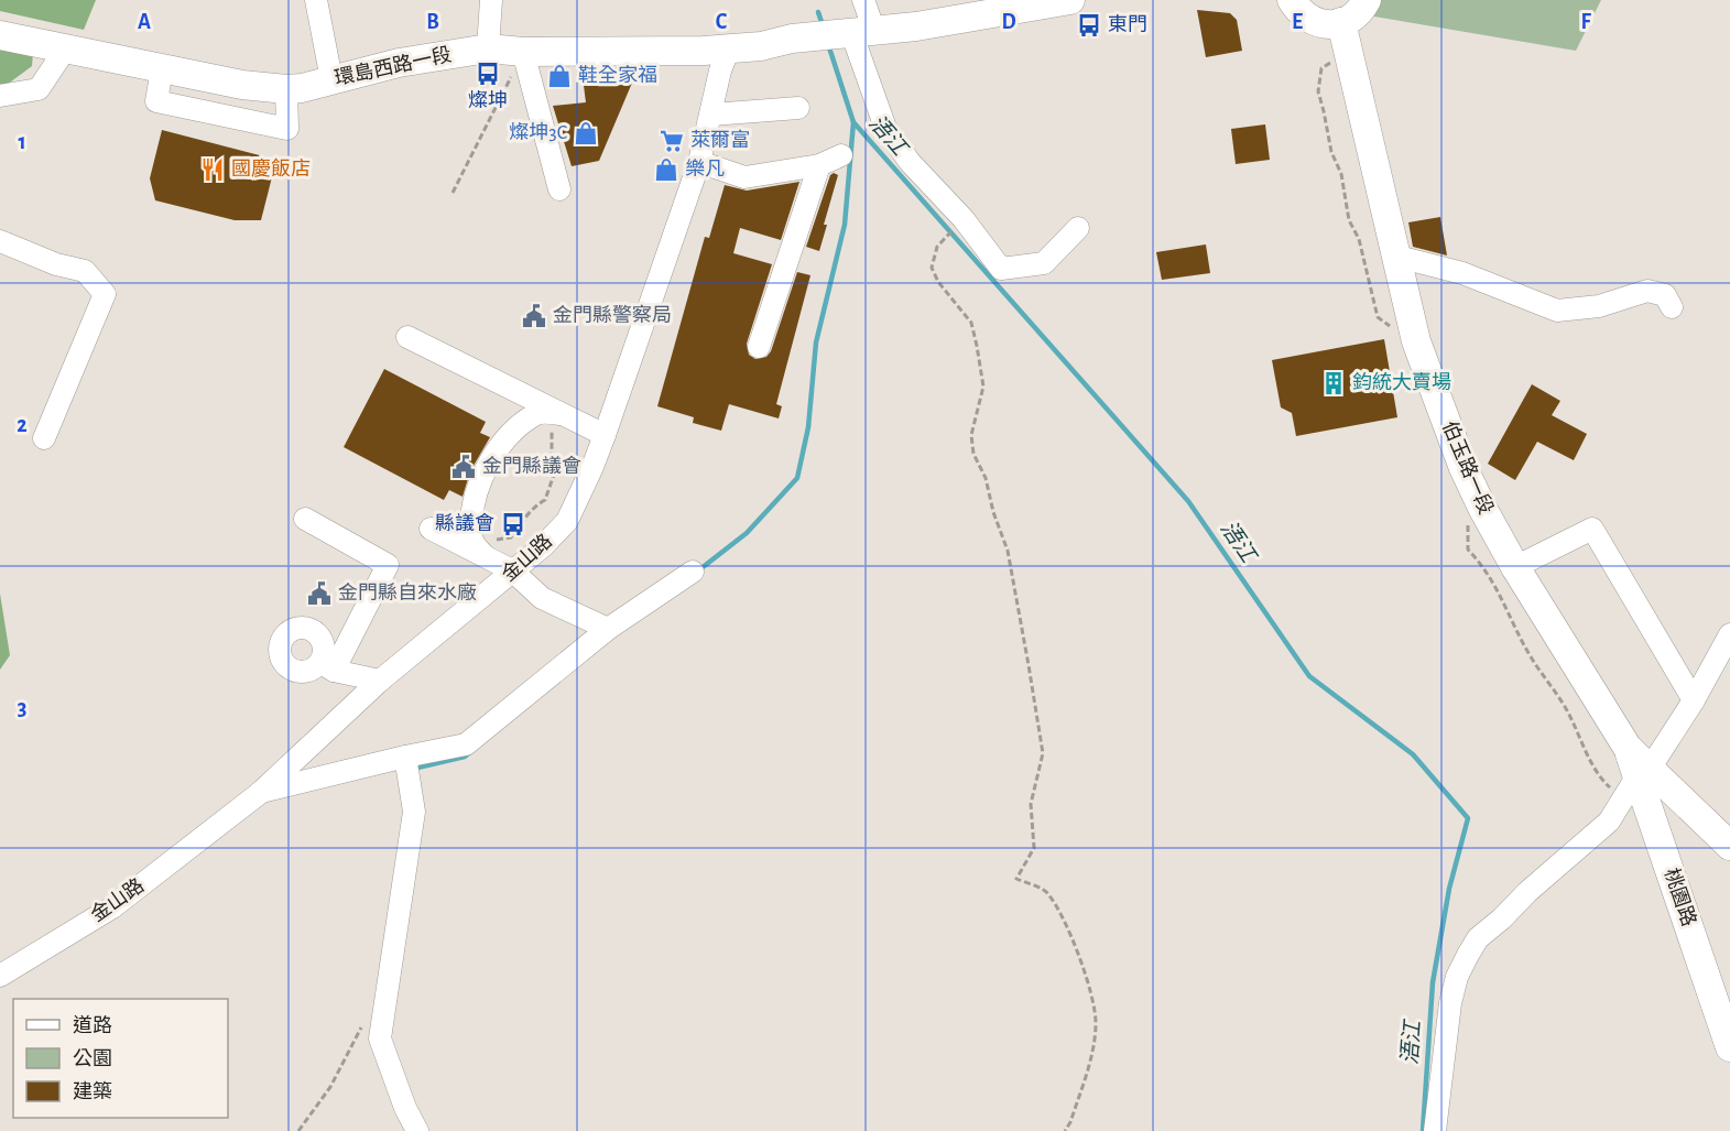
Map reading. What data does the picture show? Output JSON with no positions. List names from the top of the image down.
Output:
{
  "streets": {
    "main road": ["環島西路一段", "伯玉路一段", "桃園路"],
    "street": ["金山路"]
  },
  "crossings": [
    ["環島西路一段", "金山路"],
    ["伯玉路一段", "桃園路"]
  ],
  "water": ["浯江"],
  "places": {
    "bus stop": ["東門", "燦坤", "縣議會"],
    "shop": ["鞋全家福", "燦坤3C", "樂凡"],
    "supermarket": ["萊爾富"],
    "restaurant": ["國慶飯店"],
    "public building": ["金門縣警察局", "金門縣議會", "金門縣自來水廠"],
    "building": ["鈞統大賣場"]
  },
  "legend": ["道路", "公園", "建築"],
  "grid": {
    "columns": [
      "A",
      "B",
      "C",
      "D",
      "E",
      "F"
    ],
    "rows": ["1", "2", "3"]
  }
}
